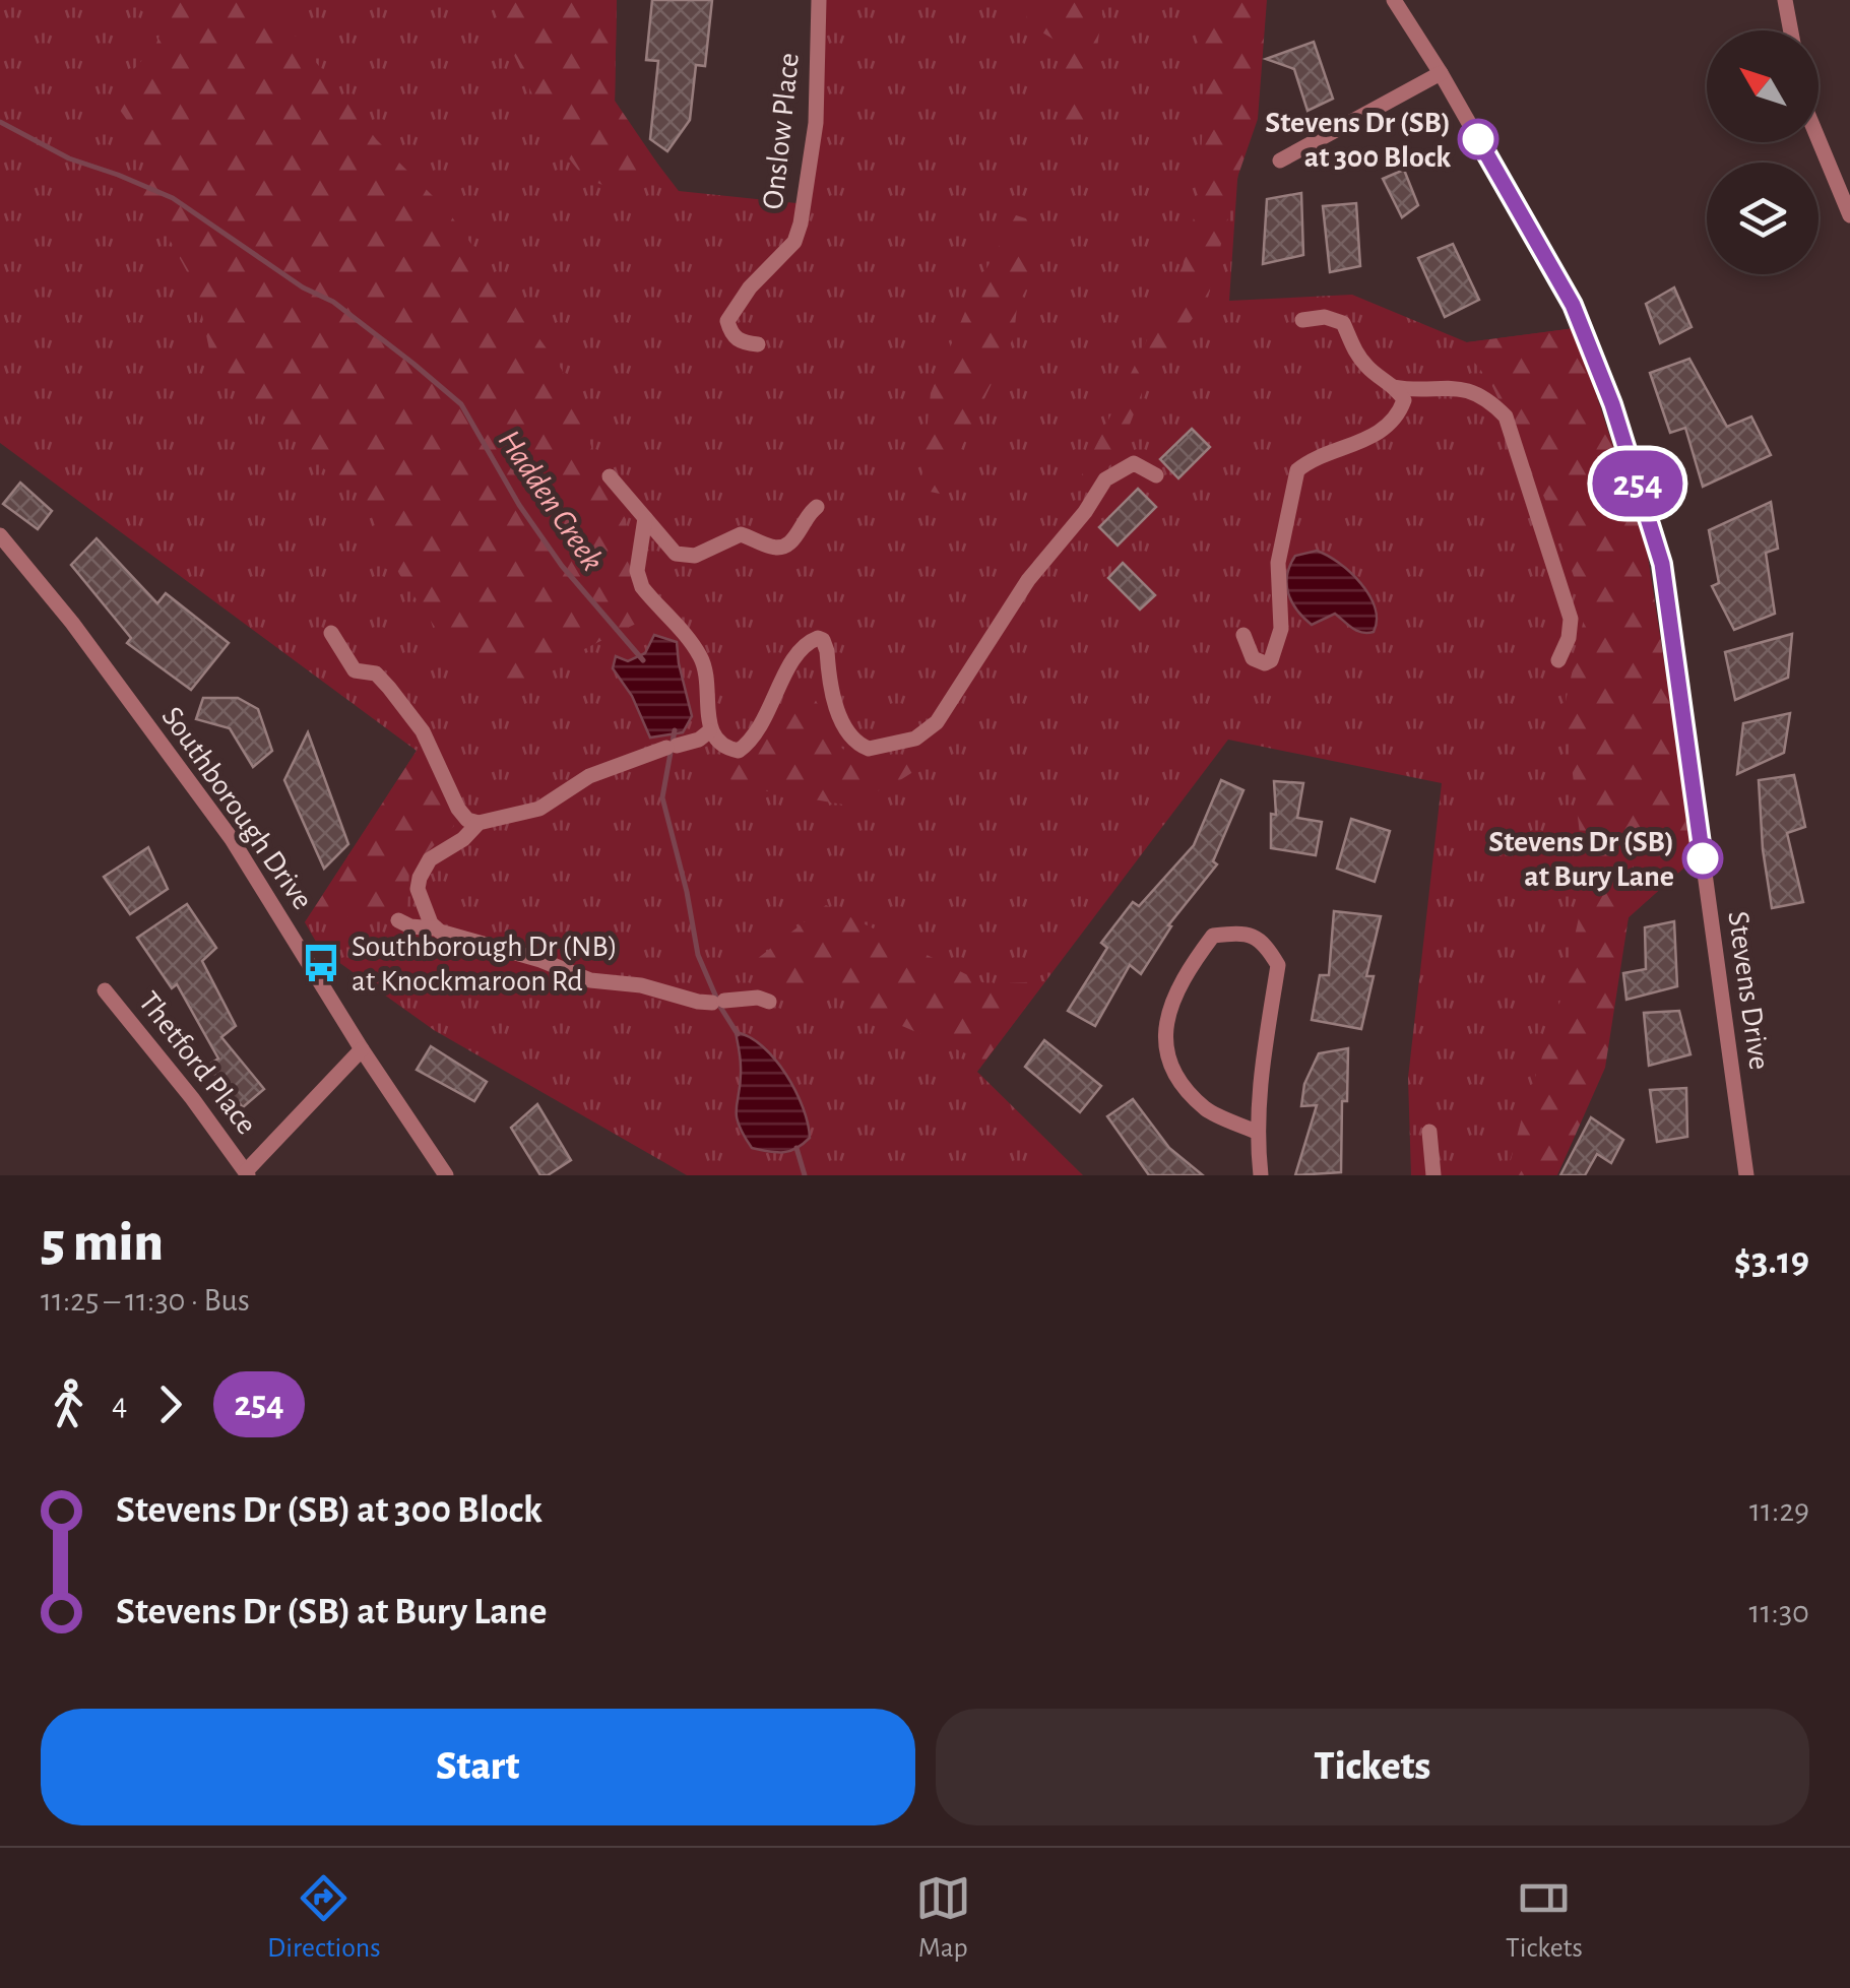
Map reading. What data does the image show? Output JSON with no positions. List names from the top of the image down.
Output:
{
  "streets": {
    "street": [
      "Onslow Place",
      "Southborough Drive",
      "Stevens Drive",
      "Thetford Place"
    ]
  },
  "water": ["Hadden Creek"],
  "places": {
    "other": ["Stevens Dr (SB) at 300 Block", "Stevens Dr (SB) at Bury Lane"],
    "bus stop": ["Southborough Dr (NB) at Knockmaroon Rd"]
  },
  "lines": ["bus line 254"],
  "north": "top left",
  "page": {
    "on_map": "254",
    "heading": ["5 min", "11:25 – 11:30 · Bus", "$3.19"],
    "legs": ["4", "254"],
    "list": [
      {
        "name": "Stevens Dr (SB) at 300 Block",
        "value": "11:29"
      },
      {
        "name": "Stevens Dr (SB) at Bury Lane",
        "value": "11:30"
      }
    ],
    "buttons": ["Start", "Tickets"],
    "tabs": ["Directions", "Map", "Tickets"]
  }
}
